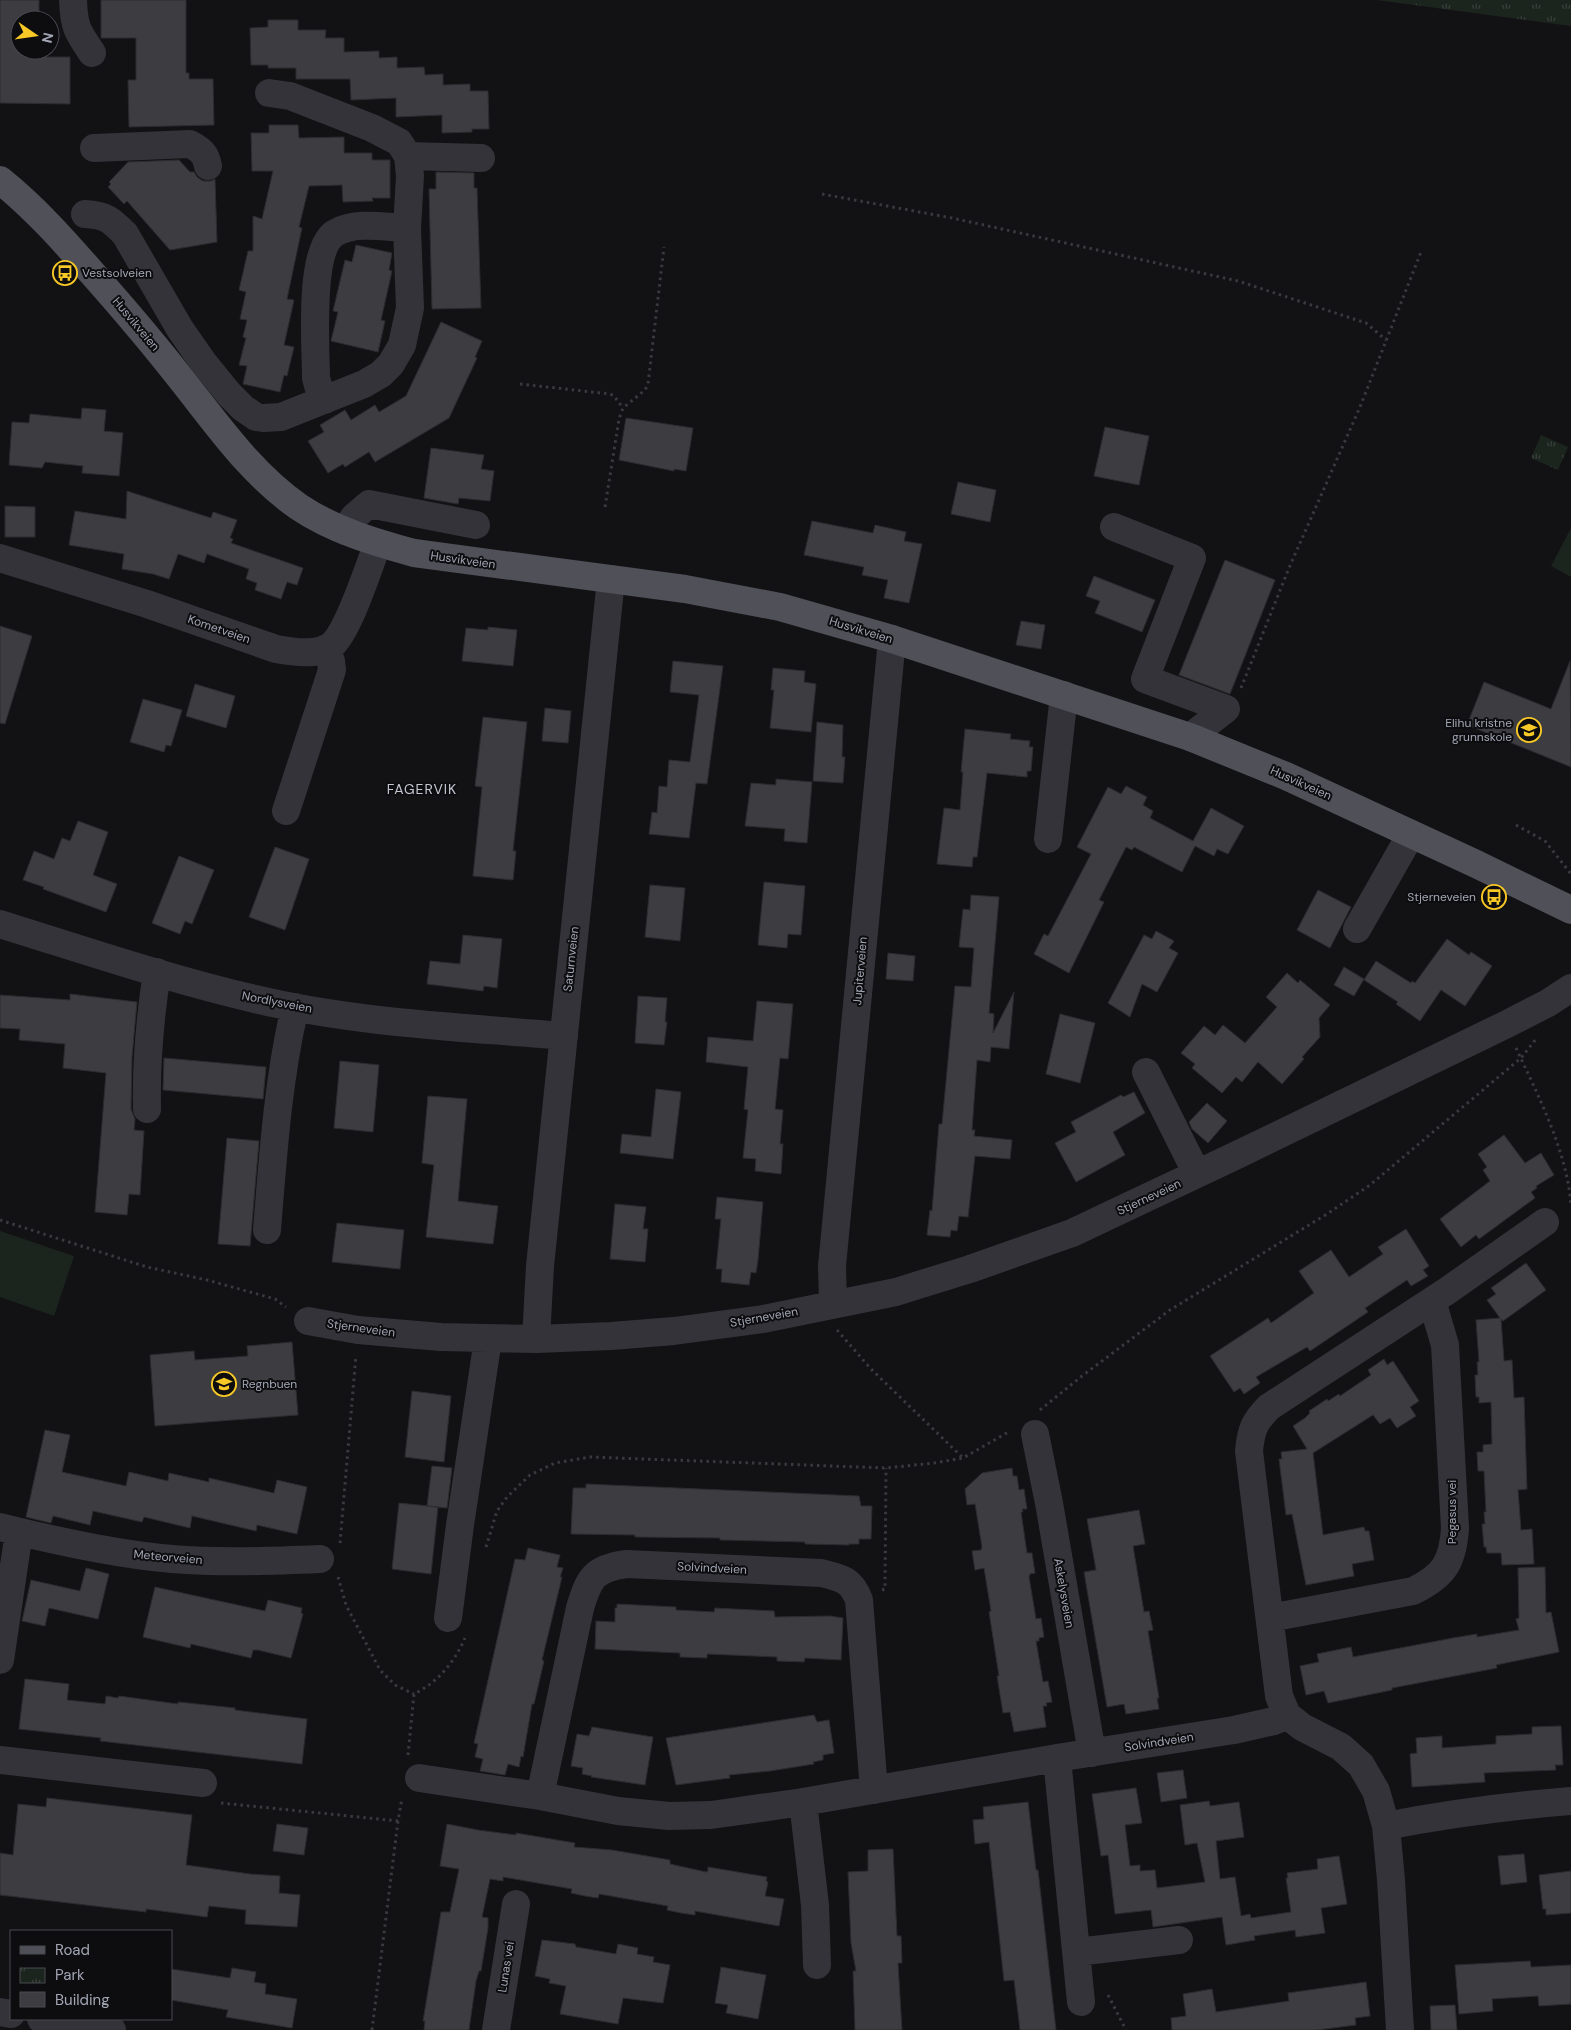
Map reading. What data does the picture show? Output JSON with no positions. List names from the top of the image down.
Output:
{
  "streets": {
    "main road": ["Husvikveien"],
    "street": [
      "Kometveien",
      "Saturnveien",
      "Jupiterveien",
      "Nordlysveien",
      "Stjerneveien",
      "Pegasus vei",
      "Meteorveien",
      "Solvindveien",
      "Askelysveien",
      "Lunas vei"
    ]
  },
  "crossings": [
    ["Husvikveien", "Saturnveien"],
    ["Husvikveien", "Jupiterveien"],
    ["Saturnveien", "Nordlysveien"],
    ["Saturnveien", "Stjerneveien"],
    ["Jupiterveien", "Stjerneveien"],
    ["Solvindveien", "Askelysveien"]
  ],
  "districts": ["FAGERVIK"],
  "places": {
    "bus stop": ["Vestsolveien", "Stjerneveien"],
    "school or university": ["Elihu kristne grunnskole", "Regnbuen"]
  },
  "legend": ["Road", "Park", "Building"],
  "north": "right"
}
